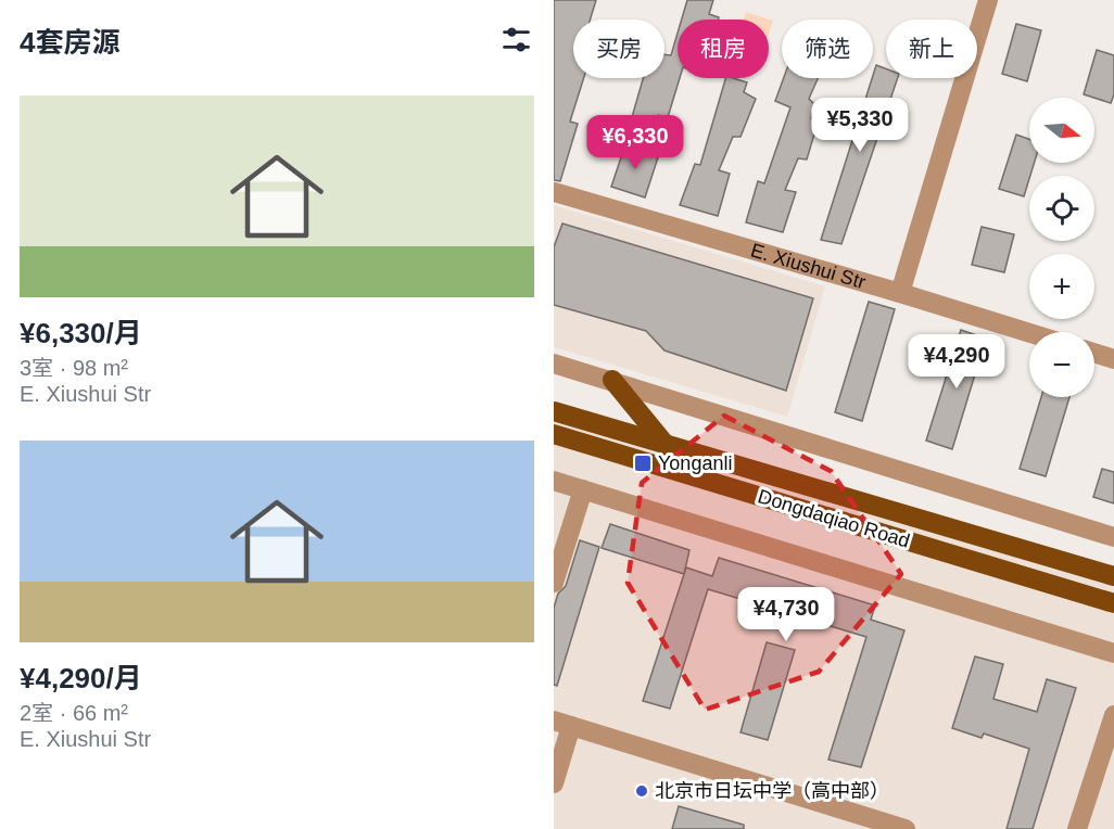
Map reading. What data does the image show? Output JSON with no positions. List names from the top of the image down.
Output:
{
  "streets": {
    "main road": ["Dongdaqiao Road"],
    "street": ["E. Xiushui Str"]
  },
  "places": {
    "transit": ["Yonganli"],
    "other": ["北京市日坛中学（高中部）"]
  },
  "north": "right",
  "page": {
    "heading": "4套房源",
    "chip": [
      "买房",
      "租房",
      "筛选",
      "新上"
    ],
    "list": [
      {
        "name": "¥6,330/月",
        "note": "3室 · 98 m² · E. Xiushui Str"
      },
      {
        "name": "¥4,290/月",
        "note": "2室 · 66 m² · E. Xiushui Str"
      }
    ],
    "map_buttons": ["+", "−"],
    "price": [
      "¥5,330",
      "¥6,330",
      "¥4,290",
      "¥4,730"
    ]
  }
}
